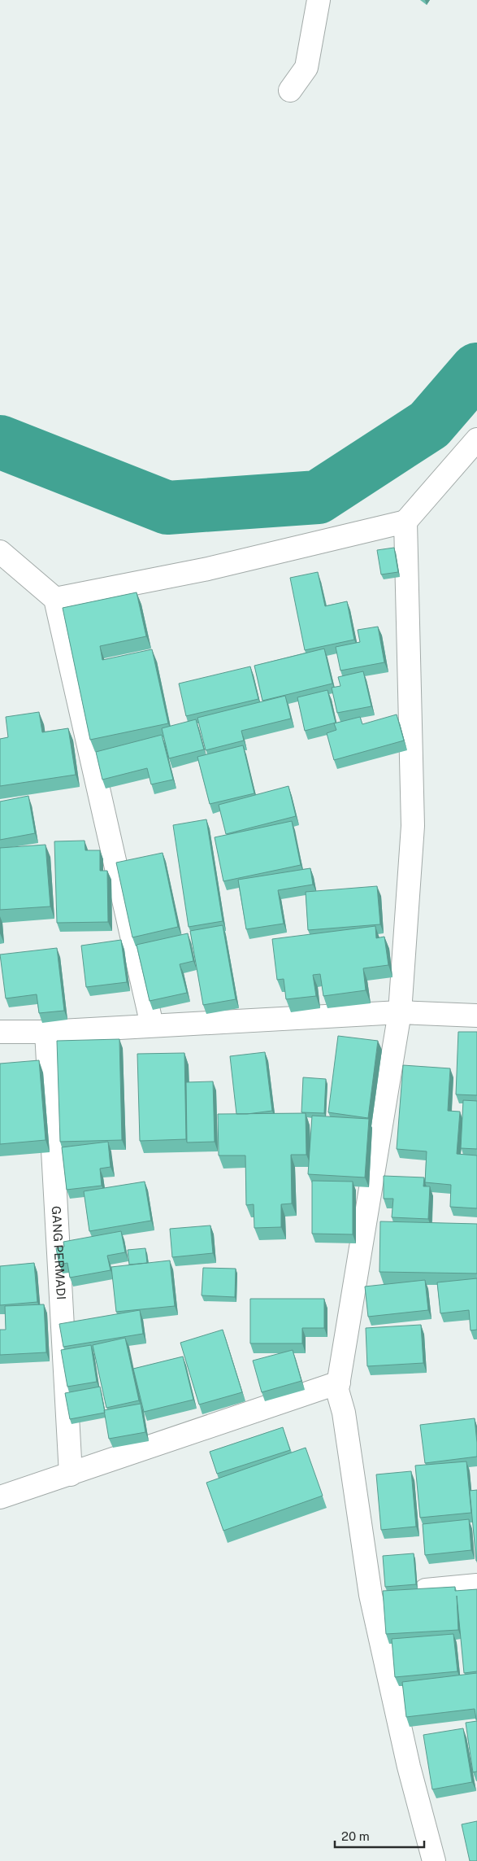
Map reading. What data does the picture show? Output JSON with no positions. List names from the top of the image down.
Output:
{
  "streets": {
    "street": ["GANG PERMADI"]
  },
  "scale_bar": "20 m"
}
